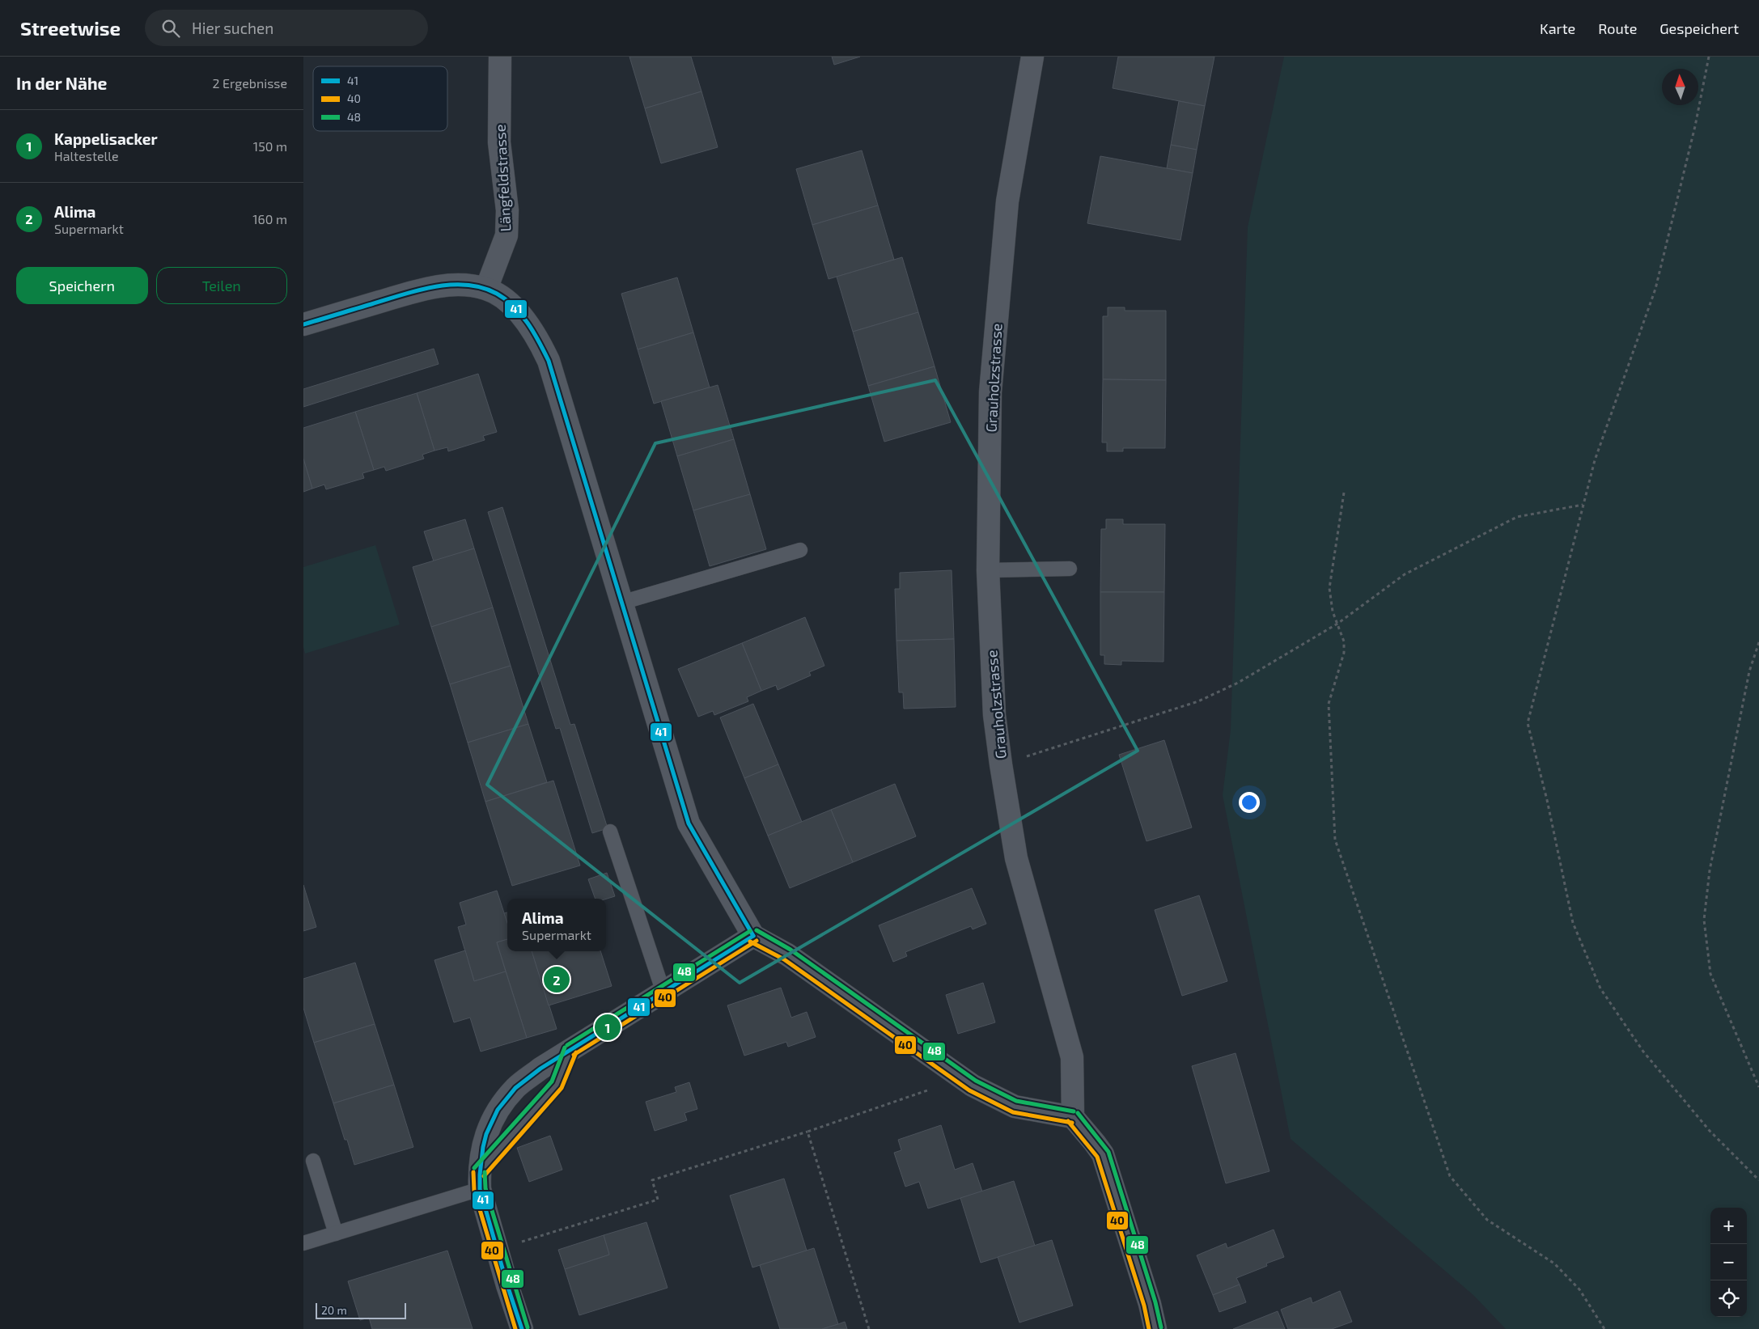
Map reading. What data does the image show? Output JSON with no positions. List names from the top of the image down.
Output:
{
  "streets": {
    "street": ["Längfeldstrasse", "Grauholzstrasse"]
  },
  "lines": ["transit line 41", "transit line 48", "transit line 40"],
  "legend": ["41", "40", "48"],
  "scale_bar": "20 m",
  "north": "top",
  "page": {
    "header": "Streetwise",
    "search": "Hier suchen",
    "nav": ["Karte", "Route", "Gespeichert"],
    "heading": ["In der Nähe", "2 Ergebnisse"],
    "list": [
      {
        "mark": "1",
        "name": "Kappelisacker",
        "note": "Haltestelle",
        "value": "150 m"
      },
      {
        "mark": "2",
        "name": "Alima",
        "note": "Supermarkt",
        "value": "160 m"
      }
    ],
    "buttons": ["Speichern", "Teilen"],
    "popup": ["Alima", "Supermarkt"],
    "pins": ["2", "1"],
    "map_buttons": ["+", "−"],
    "scale": "20 m"
  }
}
